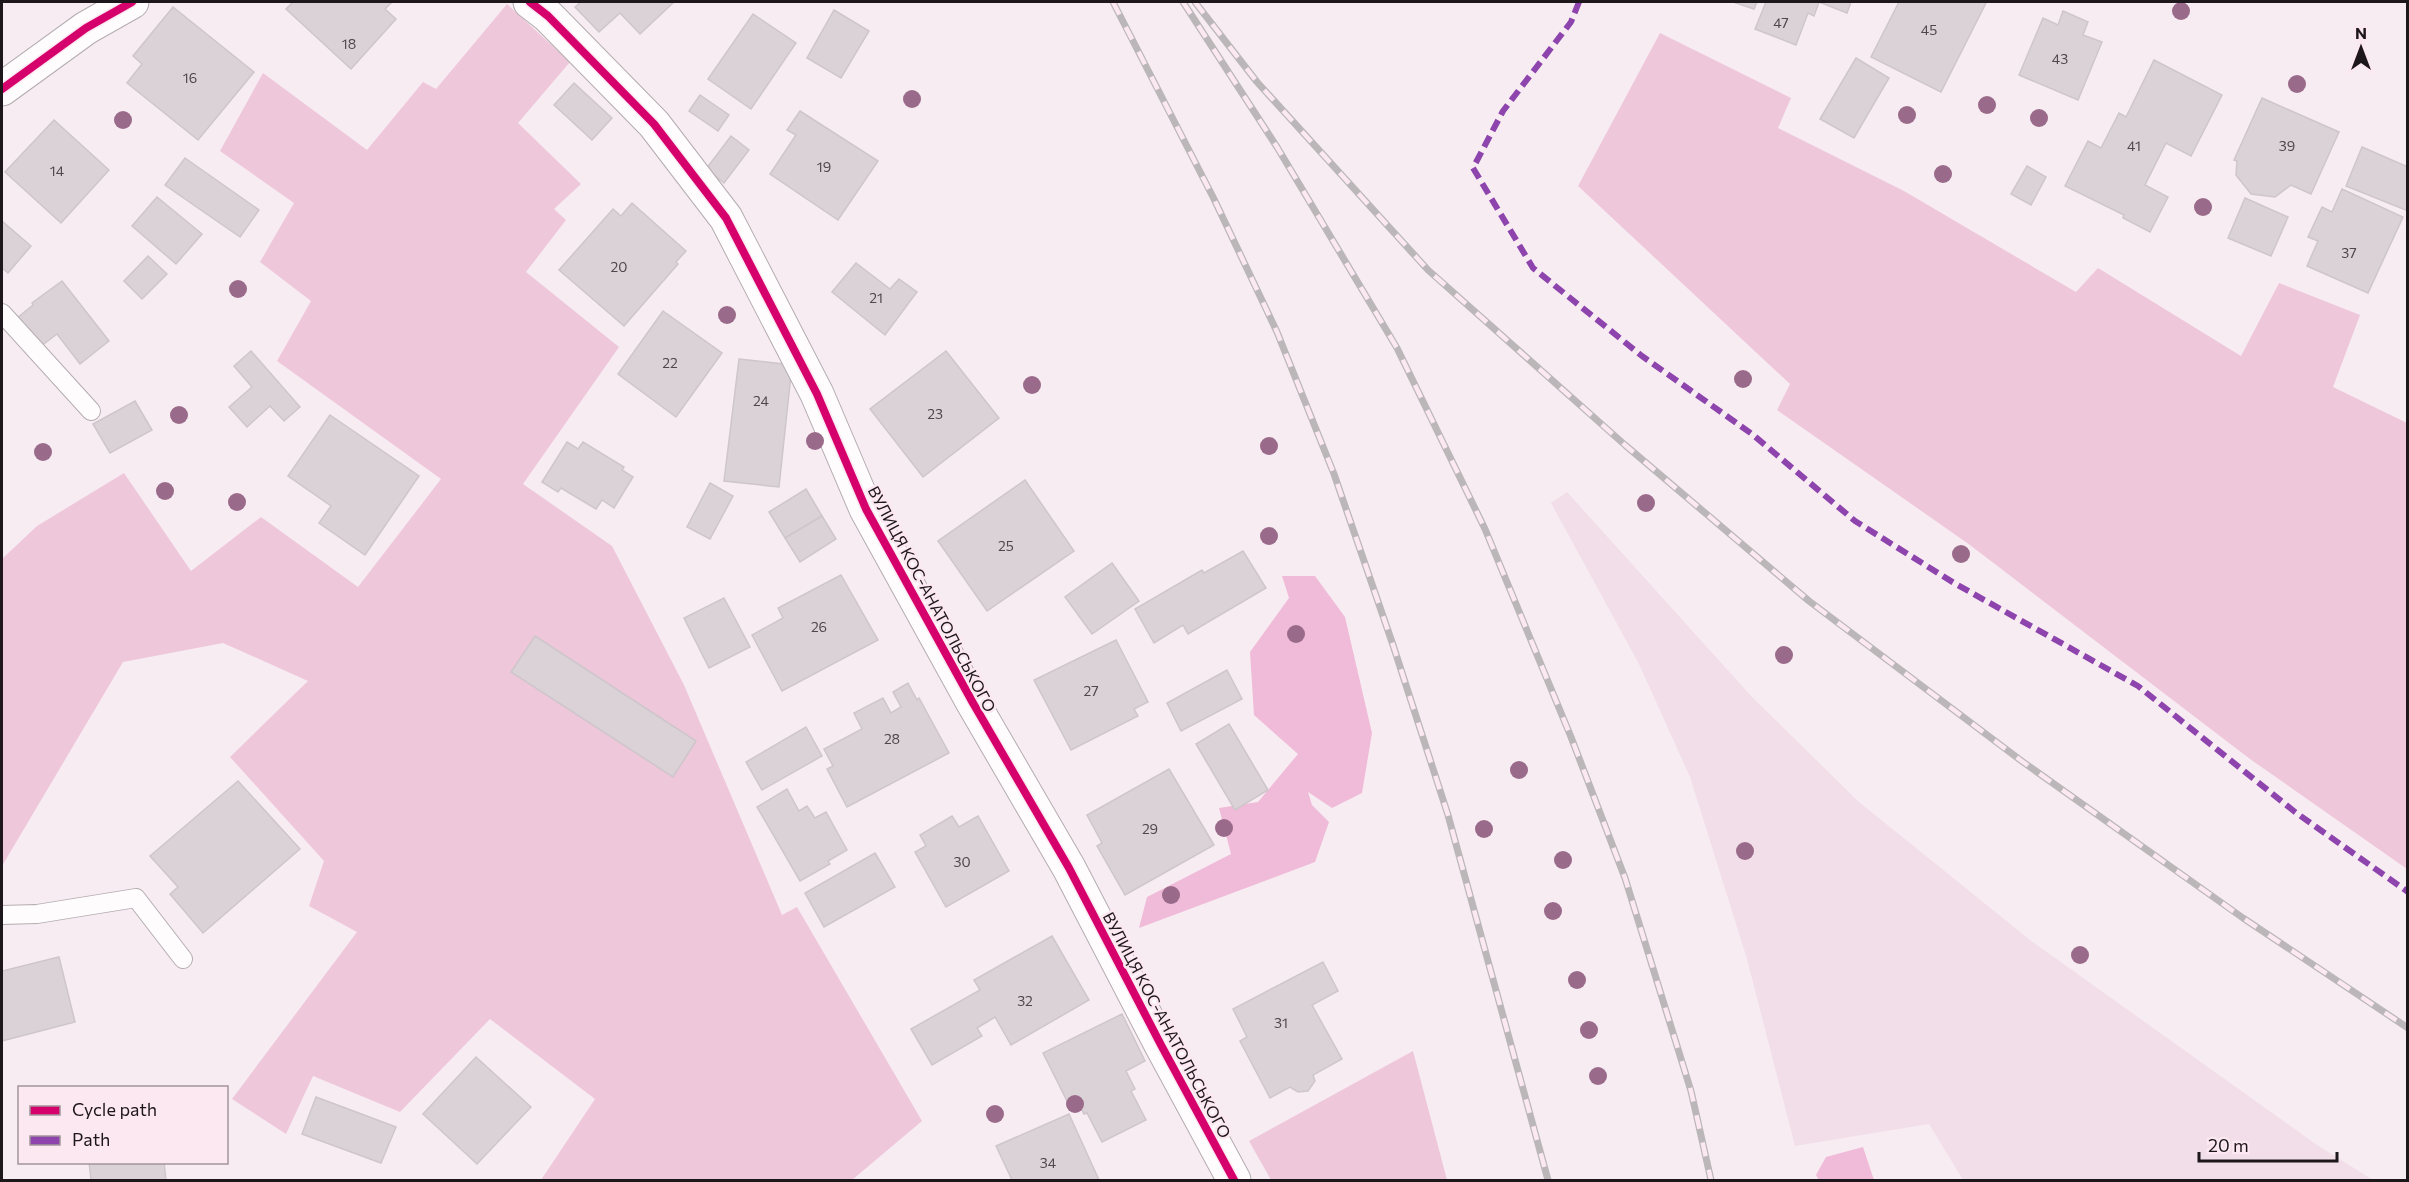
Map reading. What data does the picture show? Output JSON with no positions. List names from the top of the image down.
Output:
{
  "streets": {
    "street": ["ВУЛИЦЯ КОС-АНАТОЛЬСЬКОГО"]
  },
  "house_numbers": [
    "47",
    "45",
    "18",
    "43",
    "16",
    "41",
    "39",
    "19",
    "14",
    "37",
    "20",
    "21",
    "22",
    "24",
    "23",
    "25",
    "26",
    "27",
    "28",
    "29",
    "30",
    "32",
    "31",
    "34"
  ],
  "legend": ["Cycle path", "Path"],
  "scale_bar": "20 m",
  "north": "top"
}
